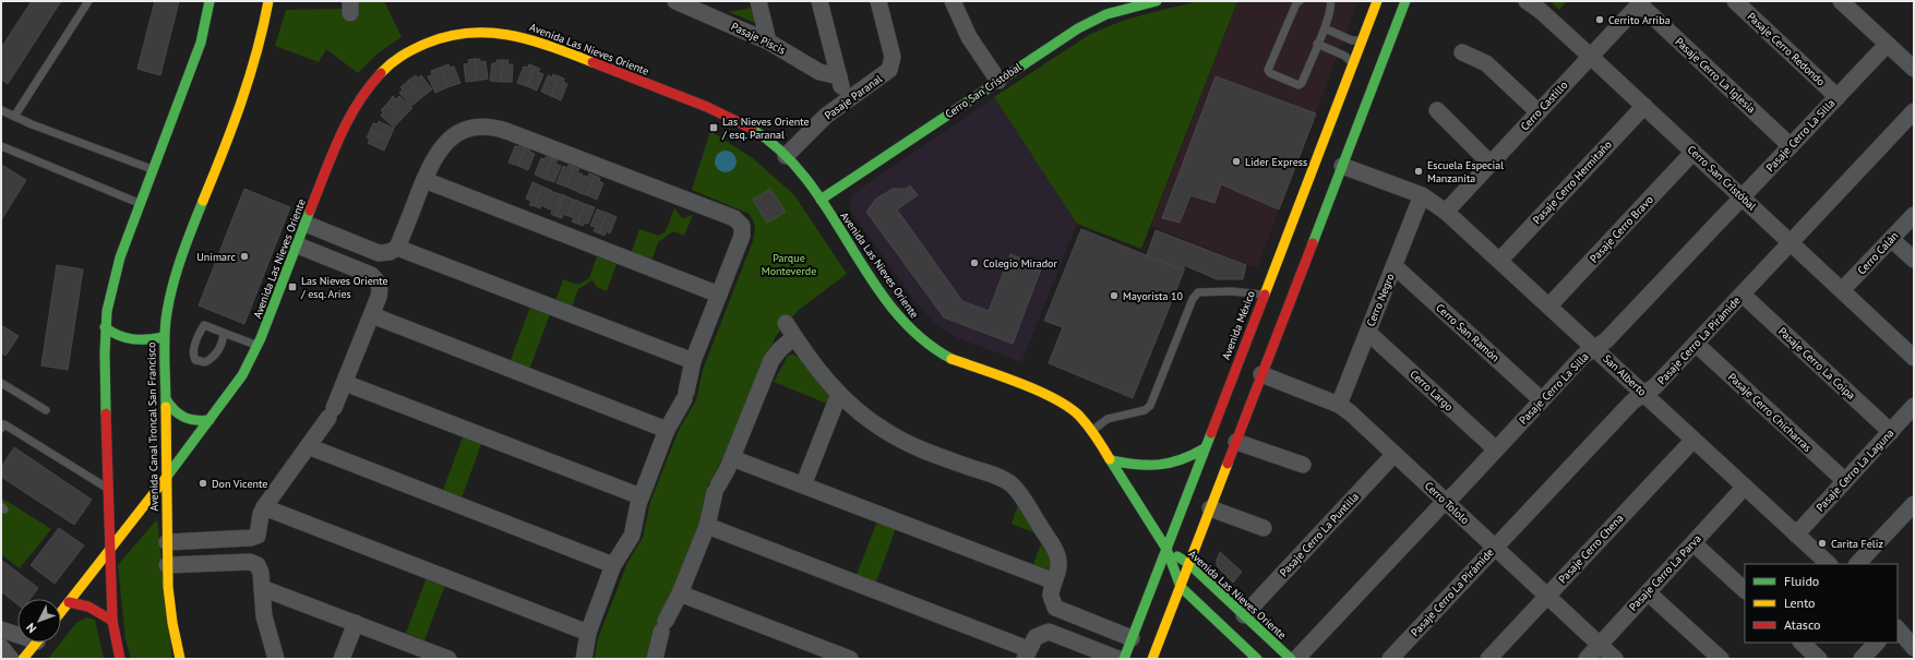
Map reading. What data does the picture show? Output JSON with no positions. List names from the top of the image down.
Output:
{
  "streets": {
    "street": [
      "Pasaje Piscis",
      "Avenida Las Nieves Oriente",
      "Pasaje Cerro Redondo",
      "Pasaje Cerro La Iglesia",
      "Cerro San Cristóbal",
      "Pasaje Paranal",
      "Cerro Castillo",
      "Pasaje Cerro La Silla",
      "Pasaje Cerro Hermitaño",
      "Pasaje Cerro Bravo",
      "Cerro Calán",
      "Cerro Negro",
      "Avenida México",
      "Cerro San Ramón",
      "Pasaje Cerro La Pirámide",
      "Pasaje Cerro La Coipa",
      "San Alberto",
      "Cerro Largo",
      "Pasaje Cerro Chicharras",
      "Avenida Canal Troncal San Francisco",
      "Pasaje Cerro La Laguna",
      "Cerro Tololo",
      "Pasaje Cerro La Puntilla",
      "Pasaje Cerro Chena",
      "Pasaje Cerro La Parva"
    ]
  },
  "crossings": [
    ["Avenida Las Nieves Oriente", "Cerro San Cristóbal"],
    ["Avenida Las Nieves Oriente", "Pasaje Paranal"],
    ["Avenida Las Nieves Oriente", "Avenida México"],
    ["Avenida Las Nieves Oriente", "Avenida Canal Troncal San Francisco"],
    ["Avenida Las Nieves Oriente", "Pasaje Cerro La Puntilla"],
    ["Pasaje Cerro Redondo", "Pasaje Cerro La Silla"],
    ["Pasaje Cerro La Iglesia", "Cerro Castillo"],
    ["Pasaje Cerro La Iglesia", "Pasaje Cerro La Silla"],
    ["Cerro San Cristóbal", "Cerro Castillo"],
    ["Cerro San Cristóbal", "Pasaje Cerro La Silla"],
    ["Cerro San Cristóbal", "Pasaje Cerro Hermitaño"],
    ["Cerro San Cristóbal", "Pasaje Cerro Bravo"],
    ["Cerro San Cristóbal", "Cerro Calán"],
    ["Cerro San Cristóbal", "Pasaje Cerro La Pirámide"],
    ["Cerro Castillo", "San Alberto"],
    ["Pasaje Cerro La Silla", "Cerro San Ramón"],
    ["Pasaje Cerro La Silla", "San Alberto"],
    ["Pasaje Cerro La Silla", "Cerro Largo"],
    ["Pasaje Cerro La Silla", "Cerro Tololo"],
    ["Pasaje Cerro Hermitaño", "San Alberto"],
    ["Pasaje Cerro Bravo", "San Alberto"],
    ["Cerro Negro", "Cerro San Ramón"],
    ["Cerro Negro", "San Alberto"],
    ["Cerro Negro", "Cerro Largo"],
    ["Cerro Negro", "Cerro Tololo"],
    ["Pasaje Cerro La Pirámide", "Pasaje Cerro La Coipa"],
    ["Pasaje Cerro La Pirámide", "San Alberto"],
    ["Pasaje Cerro La Pirámide", "Pasaje Cerro Chicharras"],
    ["Pasaje Cerro La Pirámide", "Cerro Tololo"],
    ["Pasaje Cerro La Coipa", "Pasaje Cerro La Laguna"],
    ["San Alberto", "Pasaje Cerro La Laguna"],
    ["San Alberto", "Pasaje Cerro Chena"],
    ["San Alberto", "Pasaje Cerro La Parva"],
    ["Pasaje Cerro Chicharras", "Pasaje Cerro La Laguna"],
    ["Cerro Tololo", "Pasaje Cerro La Puntilla"],
    ["Cerro Tololo", "Pasaje Cerro Chena"],
    ["Cerro Tololo", "Pasaje Cerro La Parva"]
  ],
  "parks": ["Parque Monteverde"],
  "places": {
    "other": [
      "Cerrito Arriba",
      "Lider Express",
      "Escuela Especial Manzanita",
      "Unimarc",
      "Colegio Mirador",
      "Mayorista 10",
      "Don Vicente",
      "Carita Feliz"
    ],
    "transit": ["Las Nieves Oriente / esq. Paranal", "Las Nieves Oriente / esq. Aries"]
  },
  "legend": ["Fluido", "Lento", "Atasco"],
  "north": "bottom left"
}
